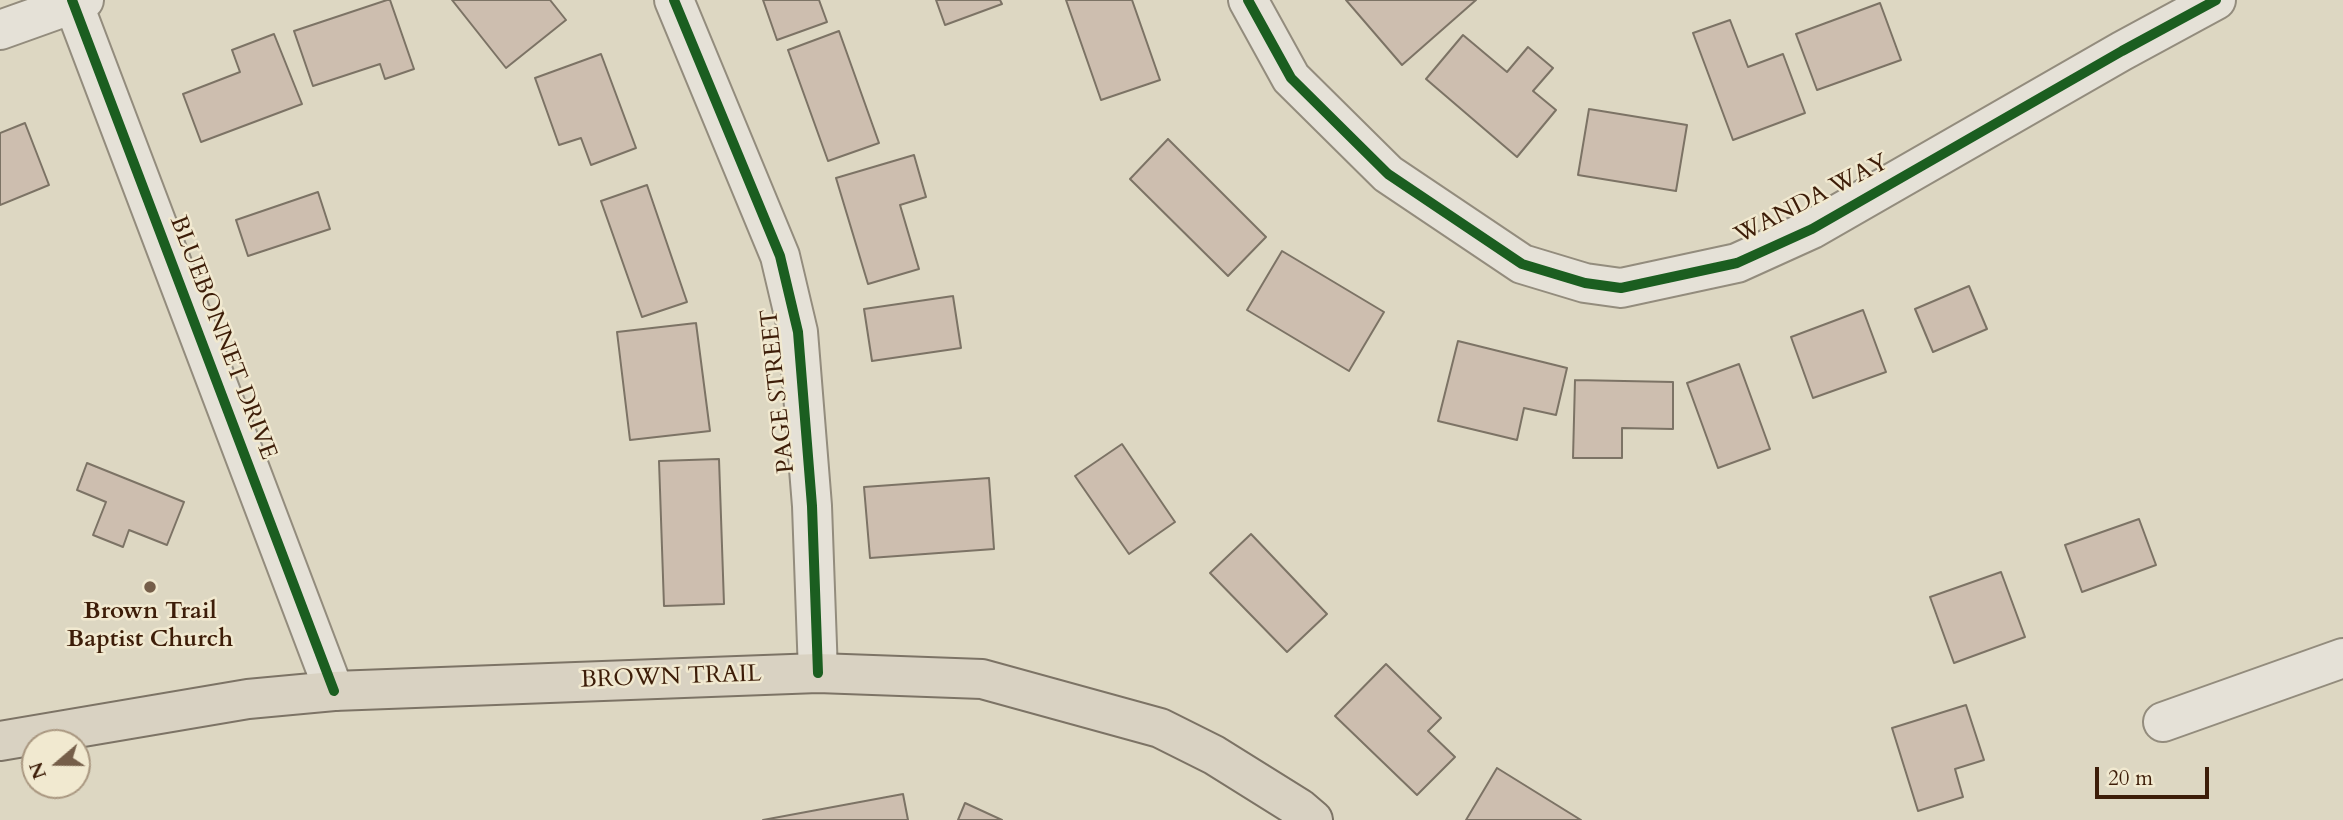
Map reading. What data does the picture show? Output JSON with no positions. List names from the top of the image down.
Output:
{
  "streets": {
    "main road": ["BROWN TRAIL"],
    "street": ["WANDA WAY", "BLUEBONNET DRIVE", "PAGE STREET"]
  },
  "crossings": [
    ["BLUEBONNET DRIVE", "BROWN TRAIL"],
    ["PAGE STREET", "BROWN TRAIL"]
  ],
  "places": ["Brown Trail Baptist Church"],
  "scale_bar": "20 m",
  "north": "left"
}
